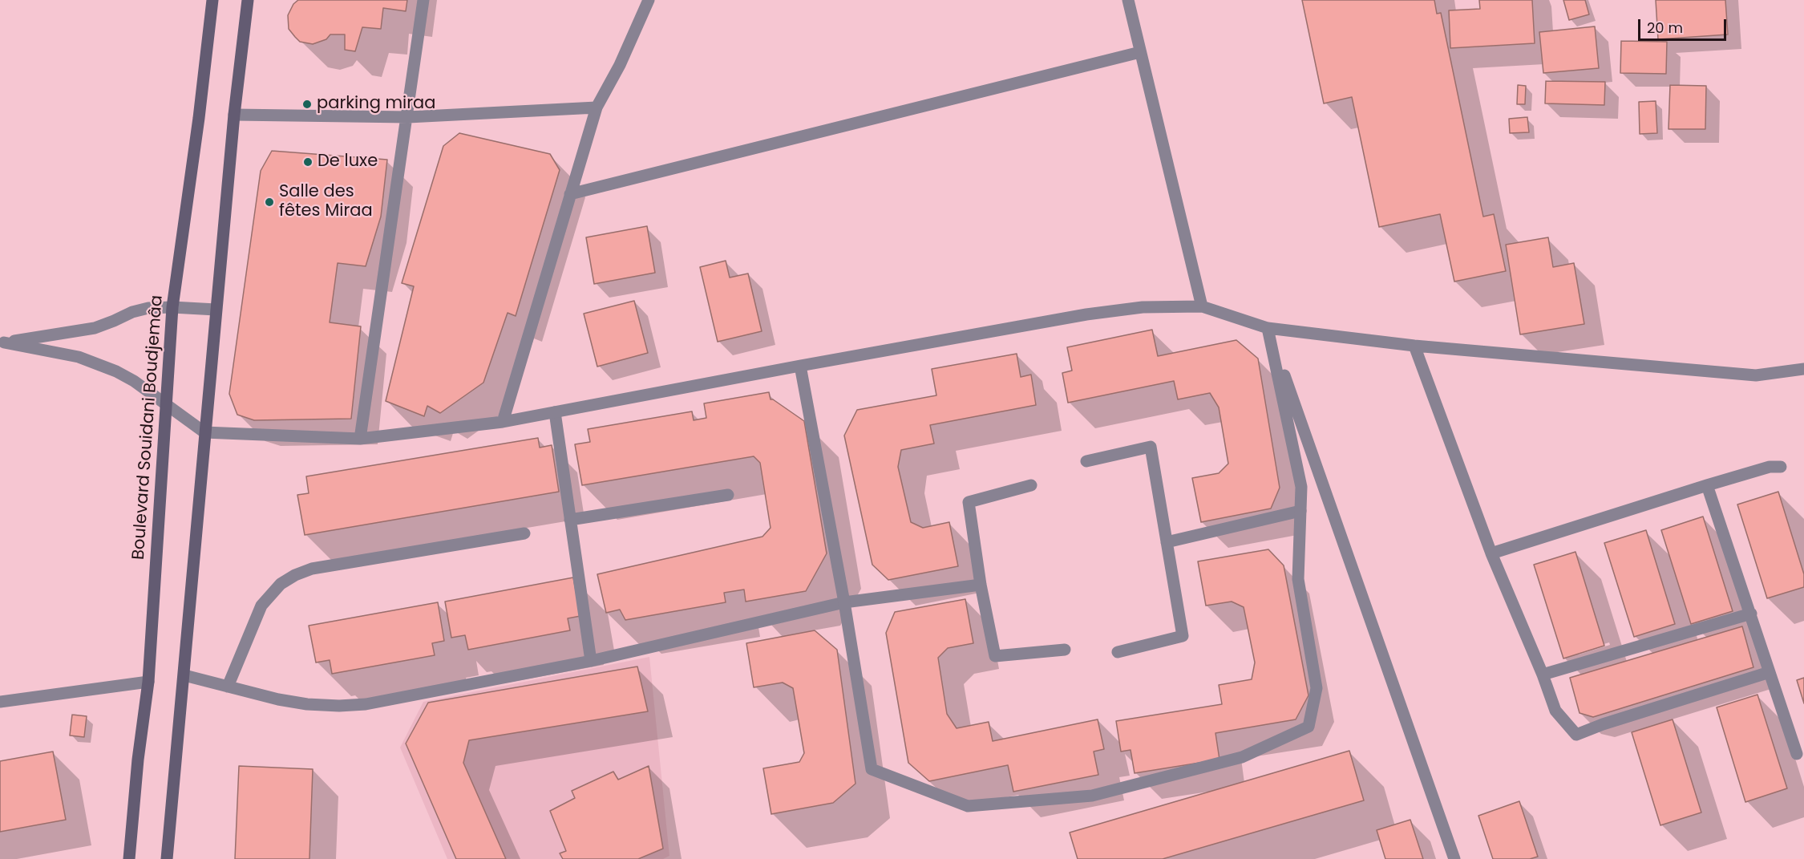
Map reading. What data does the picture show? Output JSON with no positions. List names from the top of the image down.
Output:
{
  "streets": {
    "main road": ["Boulevard Souidani Boudjemâa"]
  },
  "places": ["parking miraa", "De luxe", "Salle des fêtes Miraa"],
  "scale_bar": "20 m"
}
